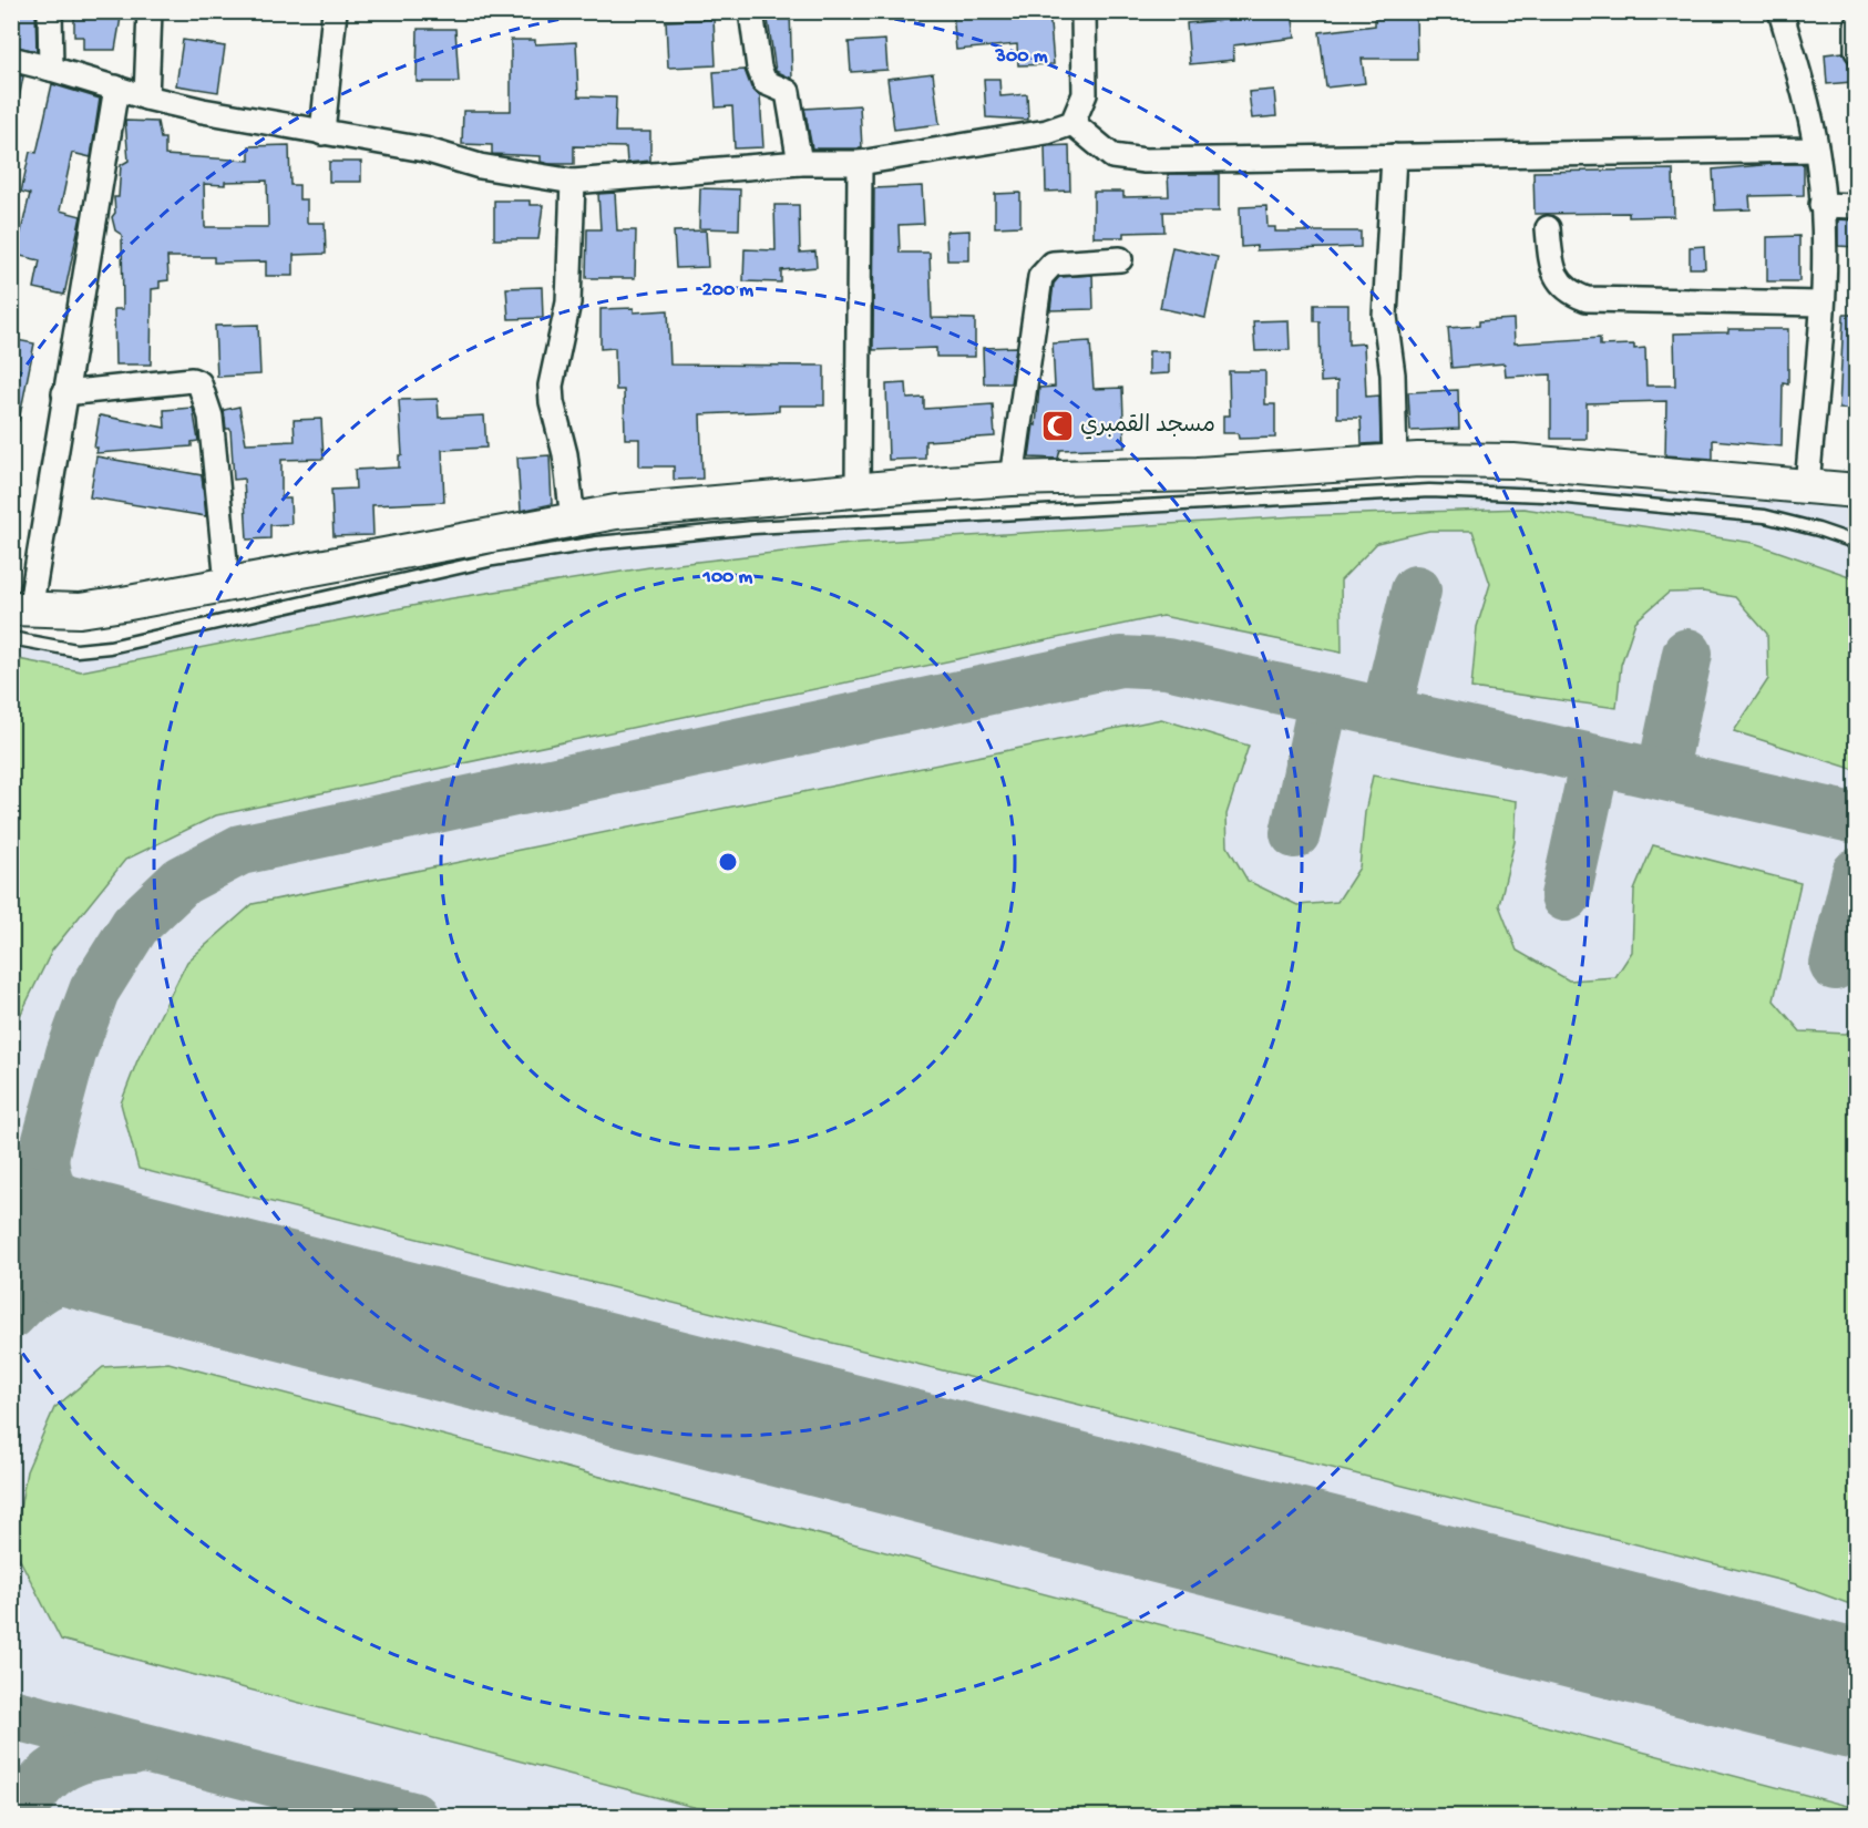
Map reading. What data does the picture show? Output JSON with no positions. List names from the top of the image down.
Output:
{
  "places": {
    "mosque": ["مسجد القمبري"]
  },
  "rings": ["300 m", "200 m", "100 m"]
}
